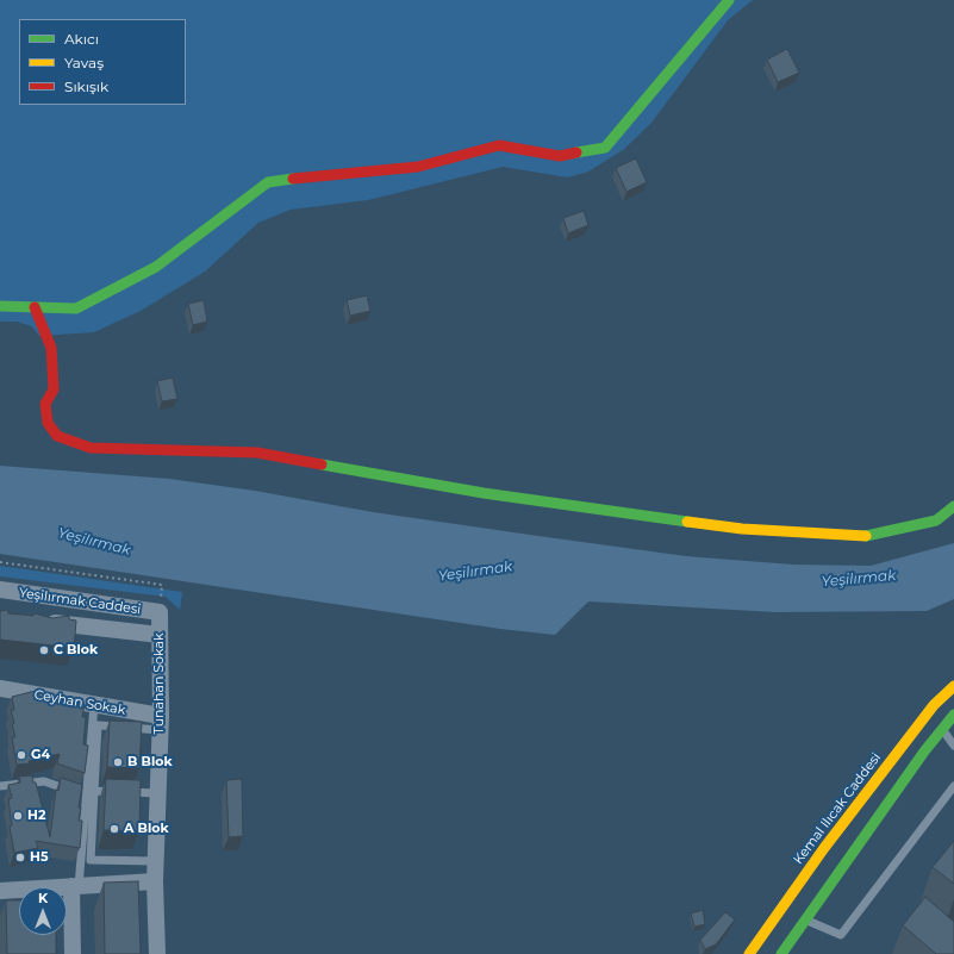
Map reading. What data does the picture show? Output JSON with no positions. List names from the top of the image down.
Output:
{
  "streets": {
    "main road": ["Kemal Ilıcak Caddesi"],
    "street": ["Yeşilırmak Caddesi", "Tunahan Sokak", "Ceyhan Sokak"]
  },
  "crossings": [
    ["Yeşilırmak Caddesi", "Tunahan Sokak"],
    ["Tunahan Sokak", "Ceyhan Sokak"]
  ],
  "water": ["Yeşilırmak"],
  "places": [
    "C Blok",
    "G4",
    "B Blok",
    "H2",
    "A Blok",
    "H5"
  ],
  "legend": ["Akıcı", "Yavaş", "Sıkışık"],
  "north": "top"
}
